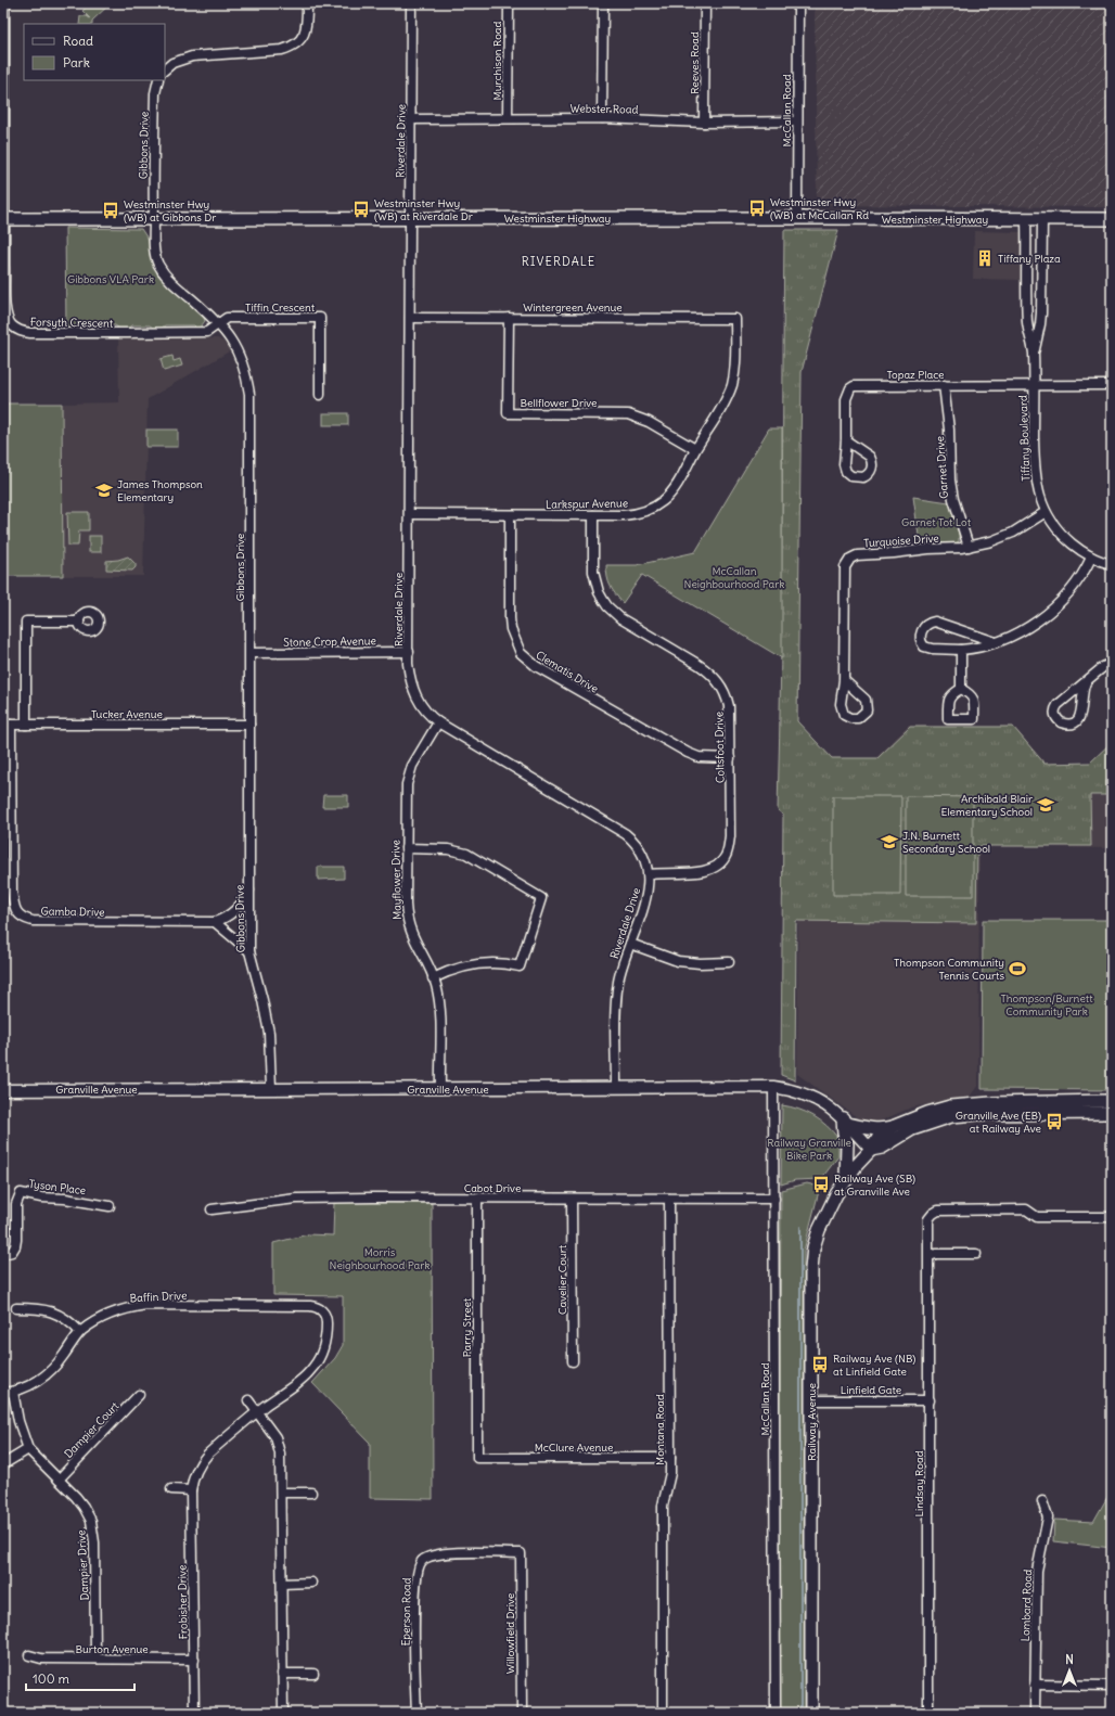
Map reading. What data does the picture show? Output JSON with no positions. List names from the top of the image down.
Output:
{
  "streets": {
    "main road": ["Westminster Highway", "Railway Avenue"],
    "street": [
      "Murchison Road",
      "Reeves Road",
      "Webster Road",
      "McCallan Road",
      "Riverdale Drive",
      "Gibbons Drive",
      "Tiffin Crescent",
      "Wintergreen Avenue",
      "Forsyth Crescent",
      "Topaz Place",
      "Bellflower Drive",
      "Tiffany Boulevard",
      "Garnet Drive",
      "Larkspur Avenue",
      "Turquoise Drive",
      "Stone Crop Avenue",
      "Clematis Drive",
      "Tucker Avenue",
      "Coltsfoot Drive",
      "Mayflower Drive",
      "Gamba Drive",
      "Granville Avenue",
      "Tyson Place",
      "Cabot Drive",
      "Cavelier Court",
      "Baffin Drive",
      "Parry Street",
      "Linfield Gate",
      "Dampier Court",
      "Montana Road",
      "McClure Avenue",
      "Lindsay Road",
      "Dampier Drive",
      "Frobisher Drive",
      "Lombard Road",
      "Eperson Road",
      "Willowfield Drive",
      "Burton Avenue"
    ]
  },
  "crossings": [
    ["Murchison Road", "Webster Road"],
    ["Reeves Road", "Webster Road"],
    ["Webster Road", "McCallan Road"],
    ["Webster Road", "Riverdale Drive"],
    ["McCallan Road", "Westminster Highway"],
    ["McCallan Road", "Granville Avenue"],
    ["McCallan Road", "Cabot Drive"],
    ["Riverdale Drive", "Westminster Highway"],
    ["Riverdale Drive", "Wintergreen Avenue"],
    ["Riverdale Drive", "Larkspur Avenue"],
    ["Riverdale Drive", "Stone Crop Avenue"],
    ["Riverdale Drive", "Coltsfoot Drive"],
    ["Riverdale Drive", "Mayflower Drive"],
    ["Riverdale Drive", "Granville Avenue"],
    ["Gibbons Drive", "Westminster Highway"],
    ["Gibbons Drive", "Tiffin Crescent"],
    ["Gibbons Drive", "Forsyth Crescent"],
    ["Gibbons Drive", "Stone Crop Avenue"],
    ["Gibbons Drive", "Tucker Avenue"],
    ["Gibbons Drive", "Gamba Drive"],
    ["Gibbons Drive", "Granville Avenue"],
    ["Westminster Highway", "Forsyth Crescent"],
    ["Westminster Highway", "Tiffany Boulevard"],
    ["Tiffin Crescent", "Forsyth Crescent"],
    ["Wintergreen Avenue", "Bellflower Drive"],
    ["Wintergreen Avenue", "Larkspur Avenue"],
    ["Topaz Place", "Tiffany Boulevard"],
    ["Topaz Place", "Garnet Drive"],
    ["Bellflower Drive", "Larkspur Avenue"],
    ["Tiffany Boulevard", "Turquoise Drive"],
    ["Garnet Drive", "Turquoise Drive"],
    ["Larkspur Avenue", "Clematis Drive"],
    ["Larkspur Avenue", "Coltsfoot Drive"],
    ["Clematis Drive", "Coltsfoot Drive"],
    ["Tucker Avenue", "Gamba Drive"],
    ["Mayflower Drive", "Granville Avenue"],
    ["Granville Avenue", "Railway Avenue"],
    ["Cabot Drive", "Cavelier Court"],
    ["Cabot Drive", "Parry Street"],
    ["Cabot Drive", "Montana Road"],
    ["Baffin Drive", "Dampier Drive"],
    ["Baffin Drive", "Frobisher Drive"],
    ["Parry Street", "McClure Avenue"],
    ["Linfield Gate", "Railway Avenue"],
    ["Linfield Gate", "Lindsay Road"],
    ["Dampier Court", "Dampier Drive"],
    ["Montana Road", "McClure Avenue"],
    ["Dampier Drive", "Burton Avenue"],
    ["Frobisher Drive", "Burton Avenue"],
    ["Eperson Road", "Willowfield Drive"]
  ],
  "districts": ["RIVERDALE"],
  "parks": [
    "Gibbons VLA Park",
    "Garnet Tot Lot",
    "McCallan Neighbourhood Park",
    "Thompson/Burnett Community Park",
    "Railway Granville Bike Park",
    "Morris Neighbourhood Park"
  ],
  "places": {
    "bus stop": [
      "Westminster Hwy (WB) at McCallan Rd",
      "Westminster Hwy (WB) at Riverdale Dr",
      "Westminster Hwy (WB) at Gibbons Dr",
      "Granville Ave (EB) at Railway Ave",
      "Railway Ave (SB) at Granville Ave",
      "Railway Ave (NB) at Linfield Gate"
    ],
    "building": ["Tiffany Plaza"],
    "school or university": ["James Thompson Elementary", "Archibald Blair Elementary School", "J.N. Burnett Secondary School"],
    "sports": ["Thompson Community Tennis Courts"]
  },
  "legend": ["Road", "Park"],
  "scale_bar": "100 m",
  "north": "top"
}
